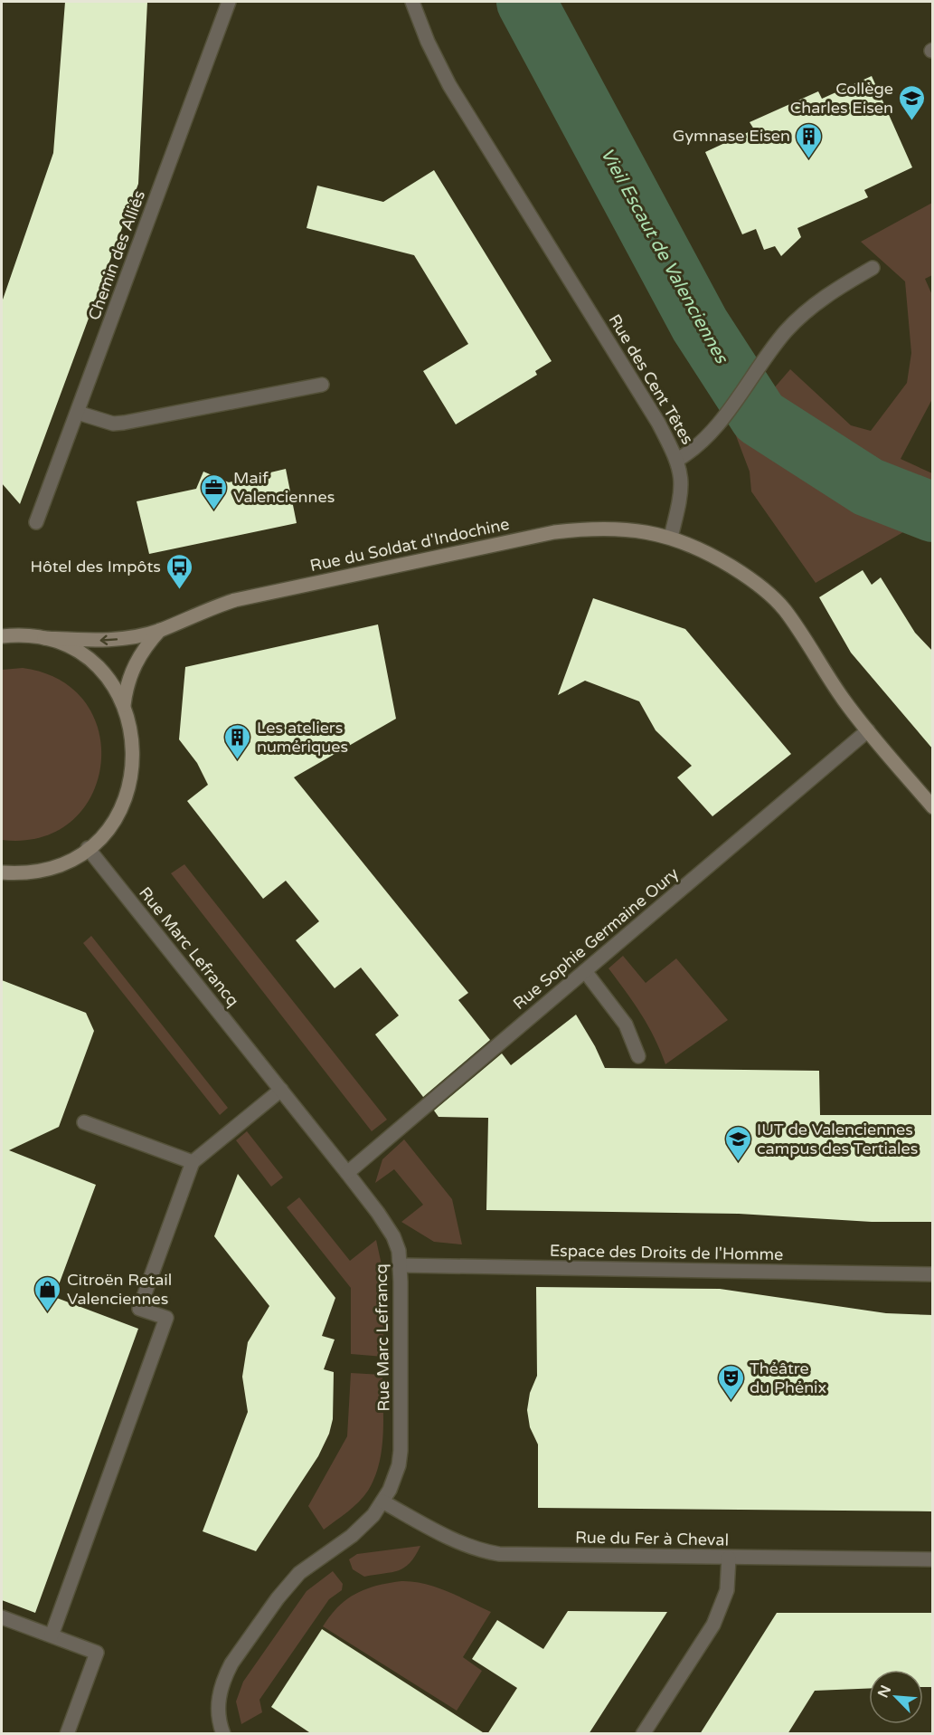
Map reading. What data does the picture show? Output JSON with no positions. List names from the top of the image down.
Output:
{
  "streets": {
    "main road": ["Rue du Soldat d'Indochine"],
    "street": [
      "Chemin des Alliés",
      "Rue des Cent Têtes",
      "Rue Sophie Germaine Oury",
      "Rue Marc Lefrancq",
      "Espace des Droits de l'Homme",
      "Rue du Fer à Cheval"
    ]
  },
  "crossings": [
    ["Rue des Cent Têtes", "Rue du Soldat d'Indochine"],
    ["Rue Sophie Germaine Oury", "Rue Marc Lefrancq"],
    ["Rue Marc Lefrancq", "Espace des Droits de l'Homme"],
    ["Rue Marc Lefrancq", "Rue du Fer à Cheval"]
  ],
  "water": ["Vieil Escaut de Valenciennes"],
  "places": {
    "school or university": ["Collège Charles Eisen", "IUT de Valenciennes campus des Tertiales"],
    "building": ["Gymnase Eisen", "Les ateliers numériques"],
    "office": ["Maif Valenciennes"],
    "bus stop": ["Hôtel des Impôts"],
    "shop": ["Citroën Retail Valenciennes"],
    "theatre": ["Théâtre du Phénix"]
  },
  "north": "top left"
}
